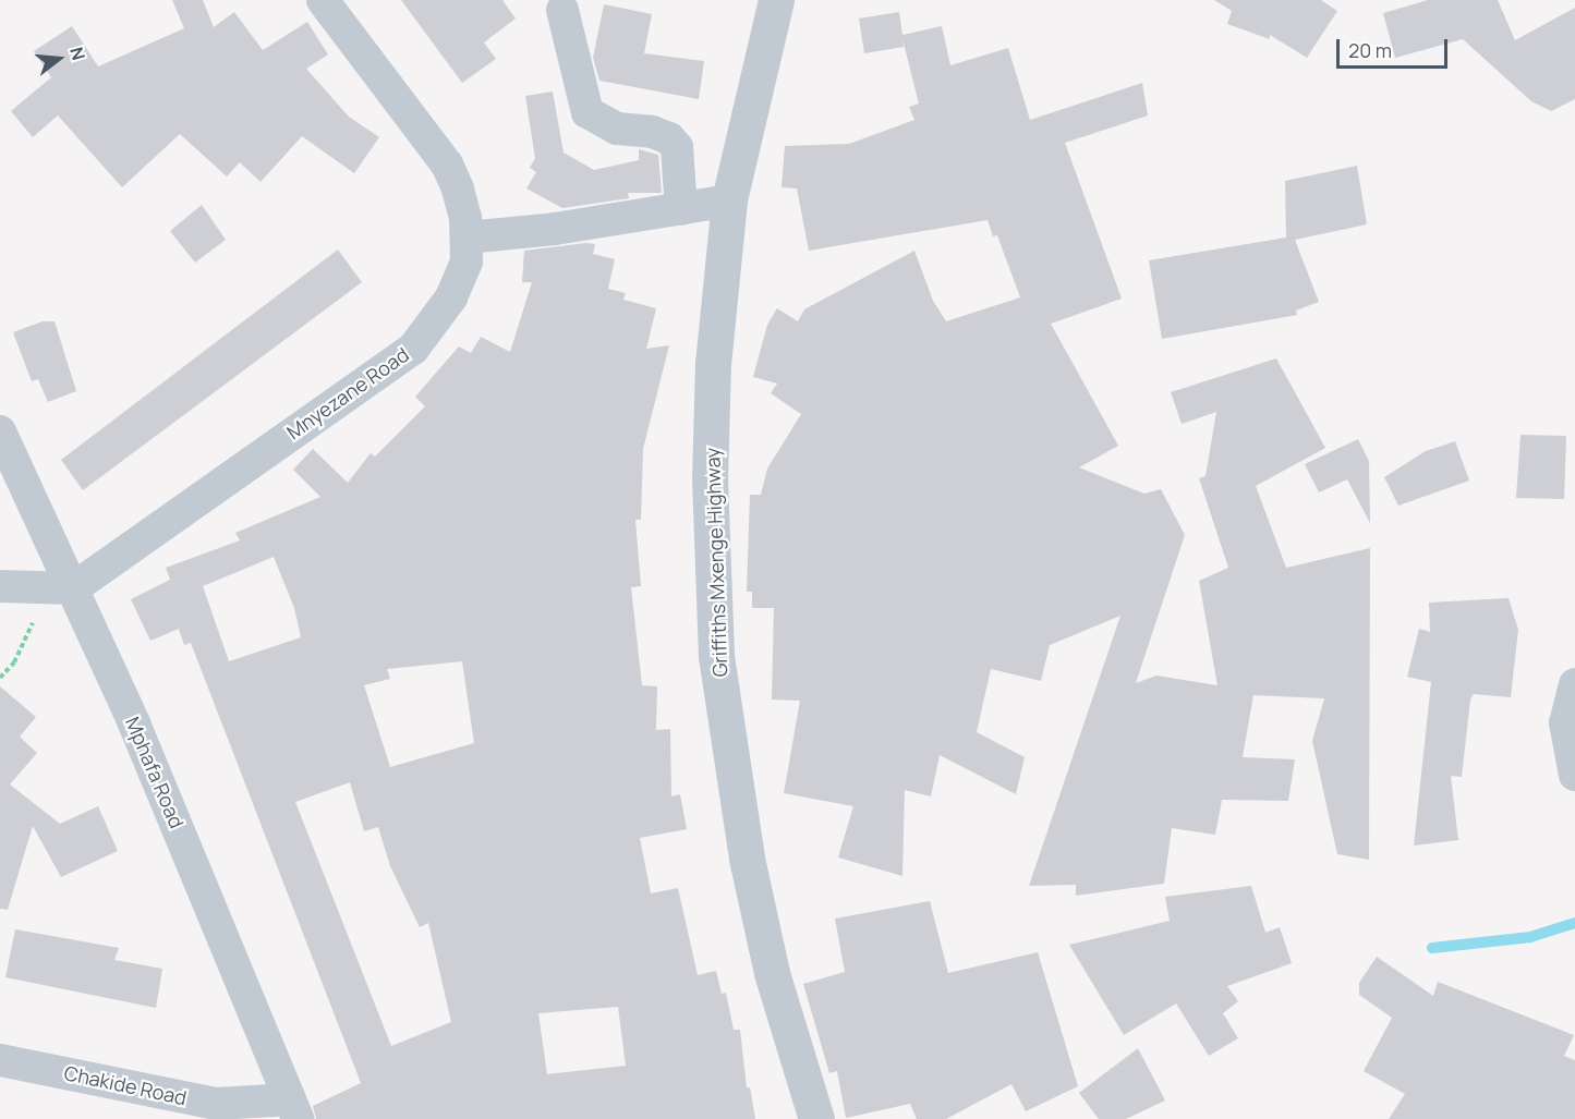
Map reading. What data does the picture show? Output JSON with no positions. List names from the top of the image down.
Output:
{
  "streets": {
    "street": [
      "Mnyezane Road",
      "Griffiths Mxenge Highway",
      "Mphafa Road",
      "Chakide Road"
    ]
  },
  "crossings": [
    ["Mnyezane Road", "Mphafa Road"],
    ["Mphafa Road", "Chakide Road"]
  ],
  "scale_bar": "20 m",
  "north": "right"
}
